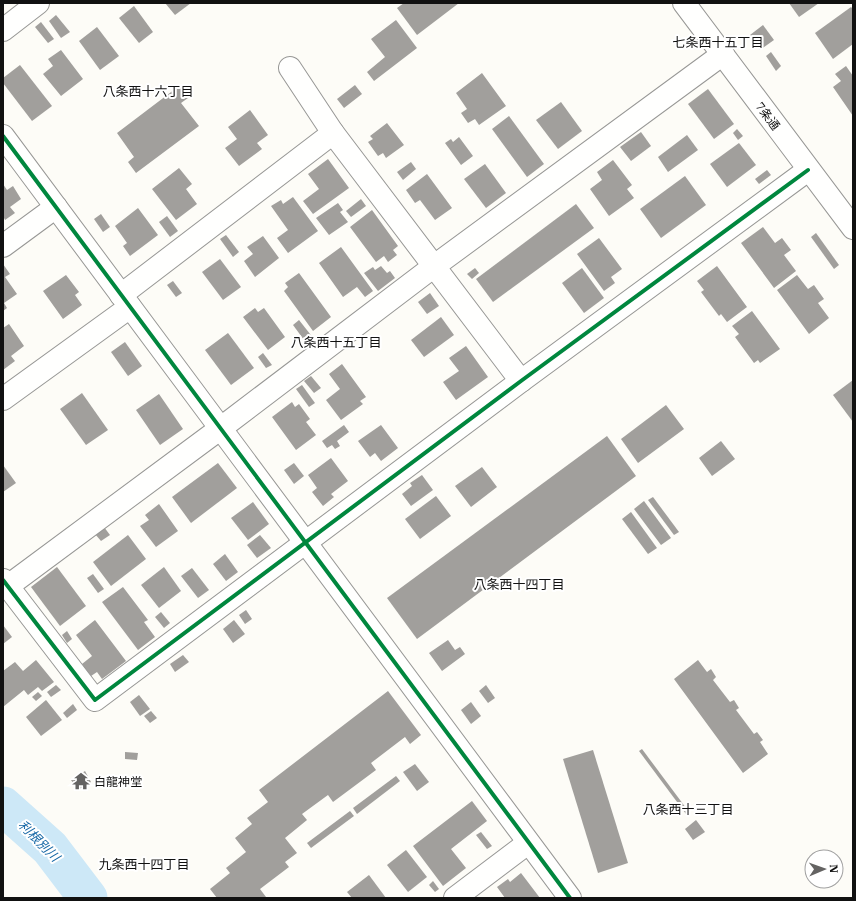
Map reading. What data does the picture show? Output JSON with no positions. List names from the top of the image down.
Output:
{
  "streets": {
    "street": ["7条通"]
  },
  "districts": [
    "七条西十五丁目",
    "八条西十六丁目",
    "八条西十五丁目",
    "八条西十四丁目",
    "八条西十三丁目",
    "九条西十四丁目"
  ],
  "water": ["利根別川"],
  "places": {
    "temple": ["白龍神堂"]
  },
  "north": "right"
}
